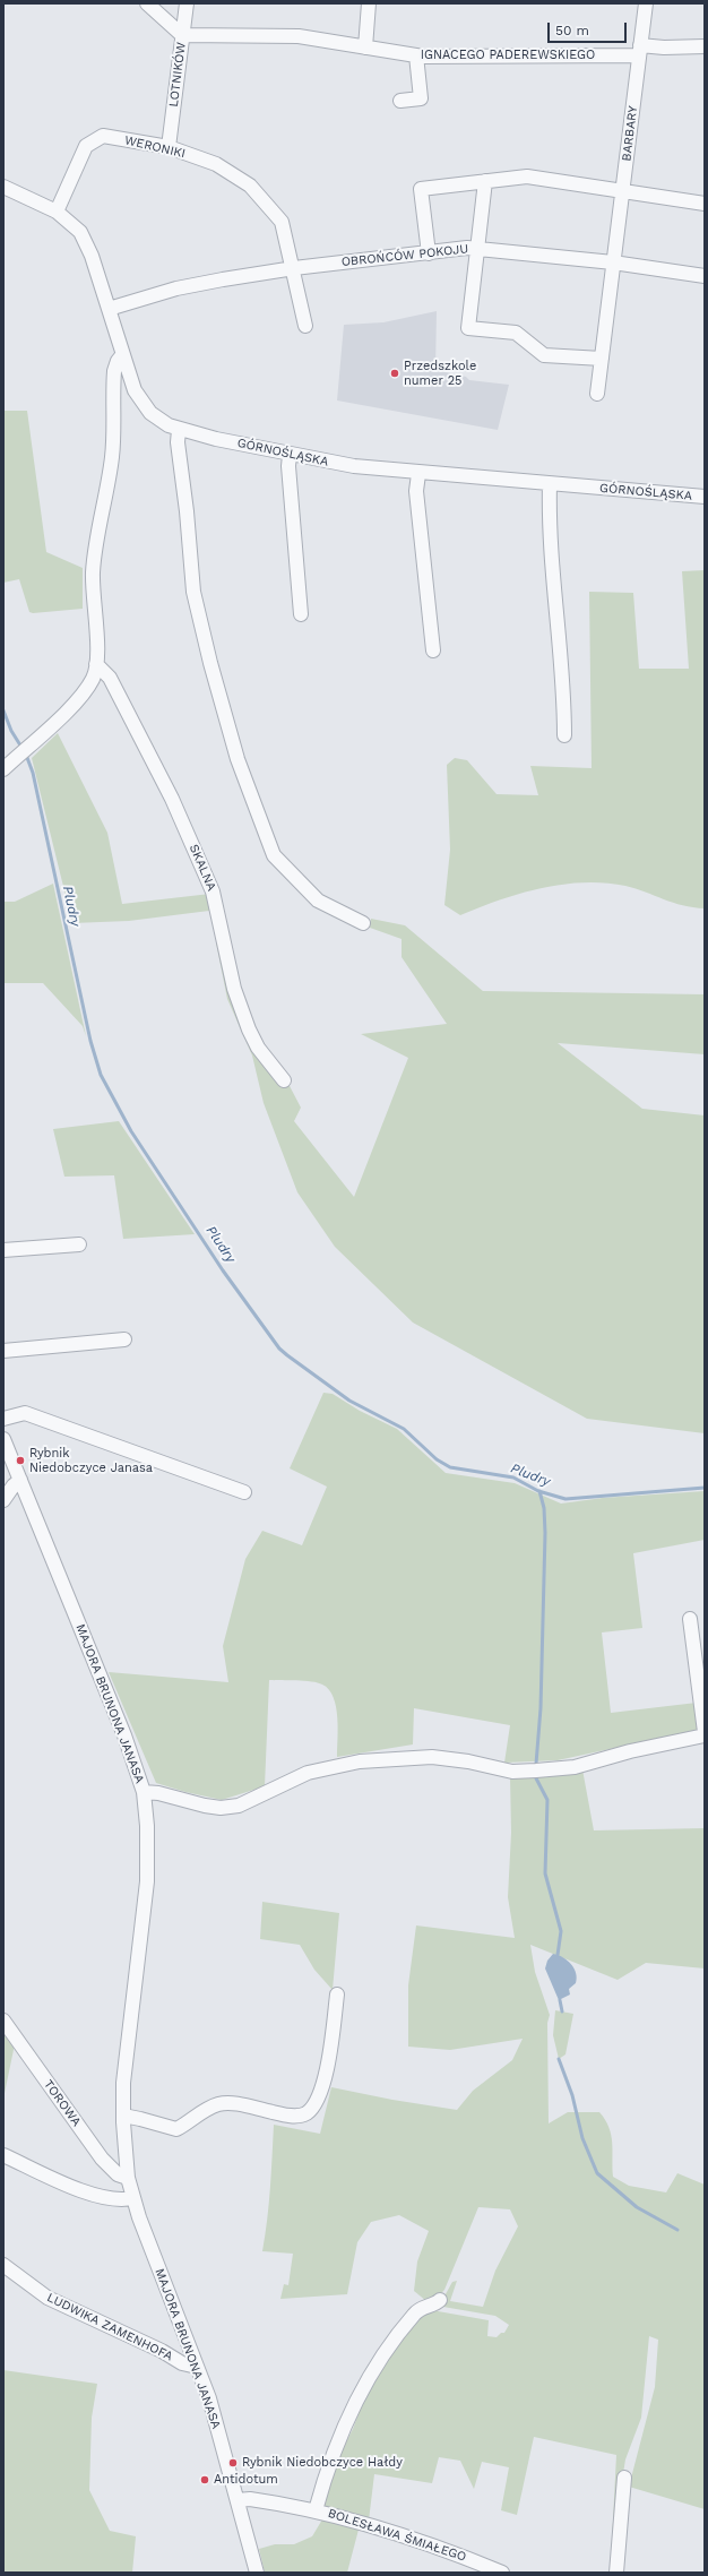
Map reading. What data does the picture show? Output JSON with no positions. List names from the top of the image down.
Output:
{
  "streets": {
    "street": [
      "IGNACEGO PADEREWSKIEGO",
      "LOTNIKÓW",
      "BARBARY",
      "WERONIKI",
      "OBROŃCÓW POKOJU",
      "GÓRNOŚLĄSKA",
      "SKALNA",
      "MAJORA BRUNONA JANASA",
      "TOROWA",
      "LUDWIKA ZAMENHOFA",
      "BOLESŁAWA ŚMIAŁEGO"
    ]
  },
  "crossings": [
    ["IGNACEGO PADEREWSKIEGO", "LOTNIKÓW"],
    ["IGNACEGO PADEREWSKIEGO", "BARBARY"],
    ["LOTNIKÓW", "WERONIKI"],
    ["BARBARY", "OBROŃCÓW POKOJU"],
    ["WERONIKI", "OBROŃCÓW POKOJU"],
    ["WERONIKI", "GÓRNOŚLĄSKA"],
    ["OBROŃCÓW POKOJU", "GÓRNOŚLĄSKA"],
    ["MAJORA BRUNONA JANASA", "TOROWA"],
    ["MAJORA BRUNONA JANASA", "LUDWIKA ZAMENHOFA"],
    ["MAJORA BRUNONA JANASA", "BOLESŁAWA ŚMIAŁEGO"]
  ],
  "water": ["Pludry"],
  "places": [
    "Przedszkole numer 25",
    "Rybnik Niedobczyce Janasa",
    "Rybnik Niedobczyce Hałdy",
    "Antidotum"
  ],
  "scale_bar": "50 m"
}
